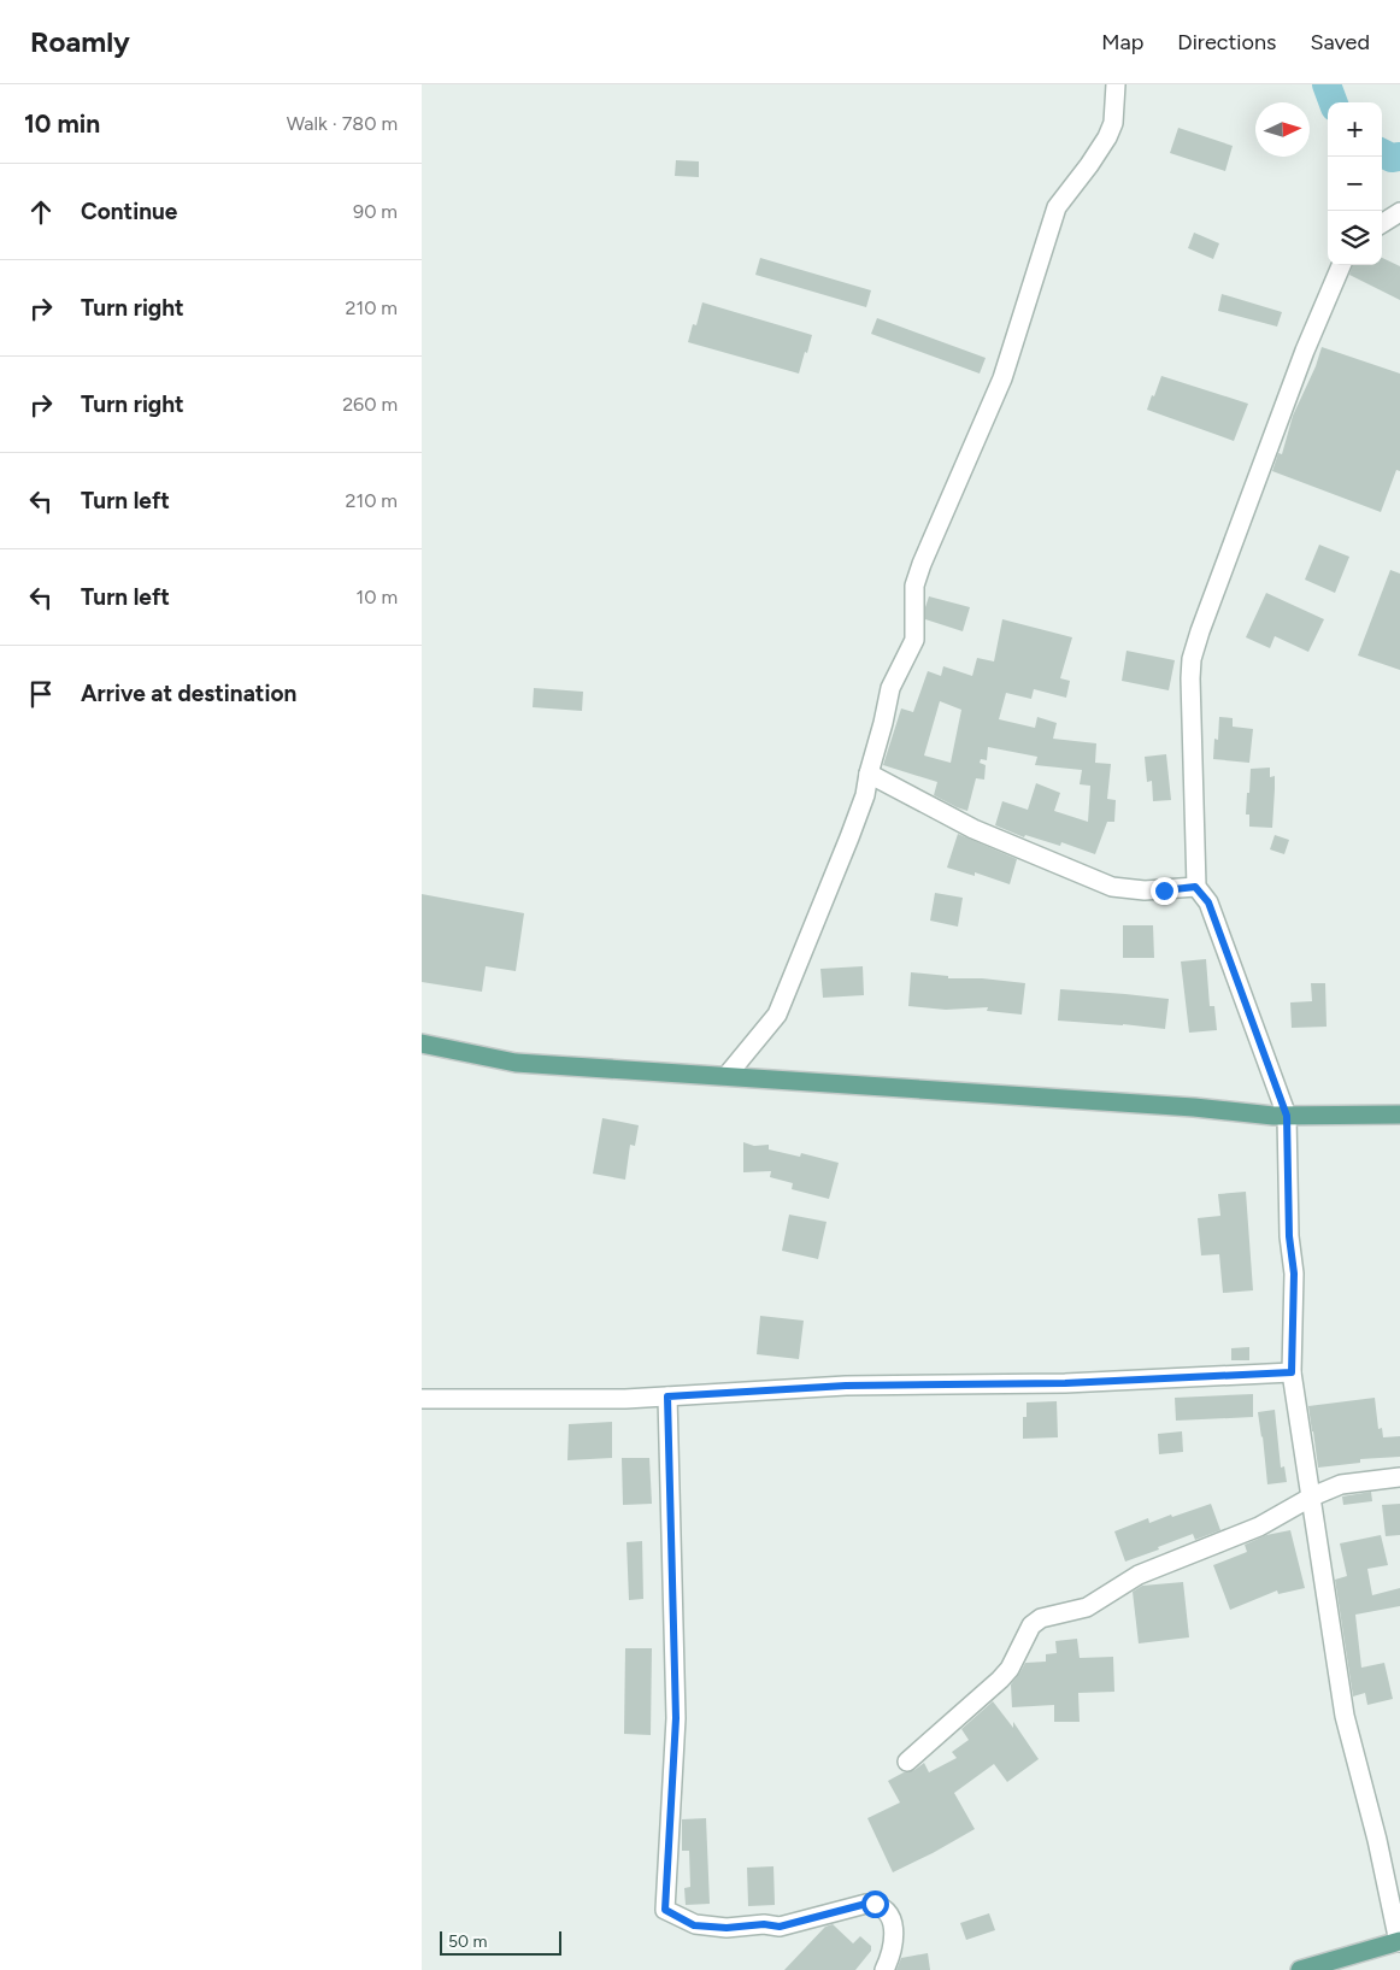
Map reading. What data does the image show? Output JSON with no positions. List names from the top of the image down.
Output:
{
  "scale_bar": "50 m",
  "north": "right",
  "page": {
    "header": "Roamly",
    "nav": ["Map", "Directions", "Saved"],
    "heading": ["10 min", "Walk · 780 m"],
    "map_buttons": ["+", "−"],
    "list": [
      ["Continue", "90 m"],
      ["Turn right", "210 m"],
      ["Turn right", "260 m"],
      ["Turn left", "210 m"],
      ["Turn left", "10 m"],
      "Arrive at destination"
    ],
    "scale": "50 m"
  }
}
